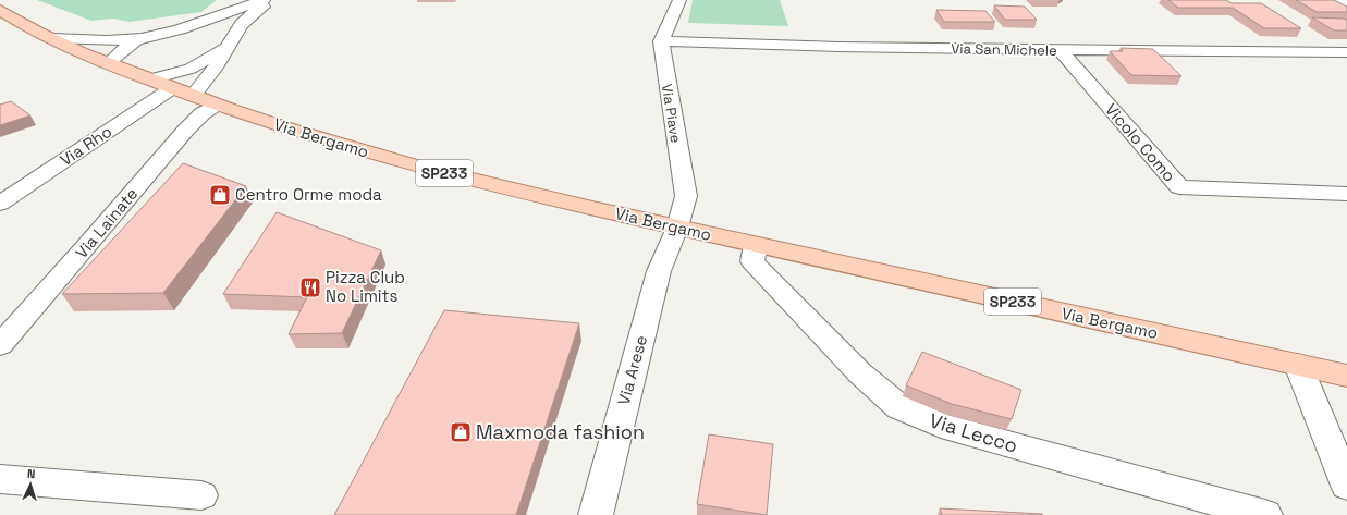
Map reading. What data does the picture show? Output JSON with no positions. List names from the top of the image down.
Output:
{
  "streets": {
    "main road": ["Via Bergamo", "SP233"],
    "street": [
      "Via San Michele",
      "Via Piave",
      "Vicolo Como",
      "Via Rho",
      "Via Lainate",
      "Via Arese",
      "Via Lecco"
    ]
  },
  "crossings": [
    ["Via San Michele", "Via Piave"],
    ["Via San Michele", "Vicolo Como"],
    ["Via Piave", "Via Bergamo"],
    ["Via Piave", "Via Arese"],
    ["Via Bergamo", "Via Rho"],
    ["Via Bergamo", "Via Lainate"],
    ["Via Bergamo", "Via Arese"],
    ["Via Bergamo", "Via Lecco"]
  ],
  "places": {
    "shop": ["Centro Orme moda", "Maxmoda fashion"],
    "restaurant": ["Pizza Club No Limits"]
  },
  "north": "top"
}
